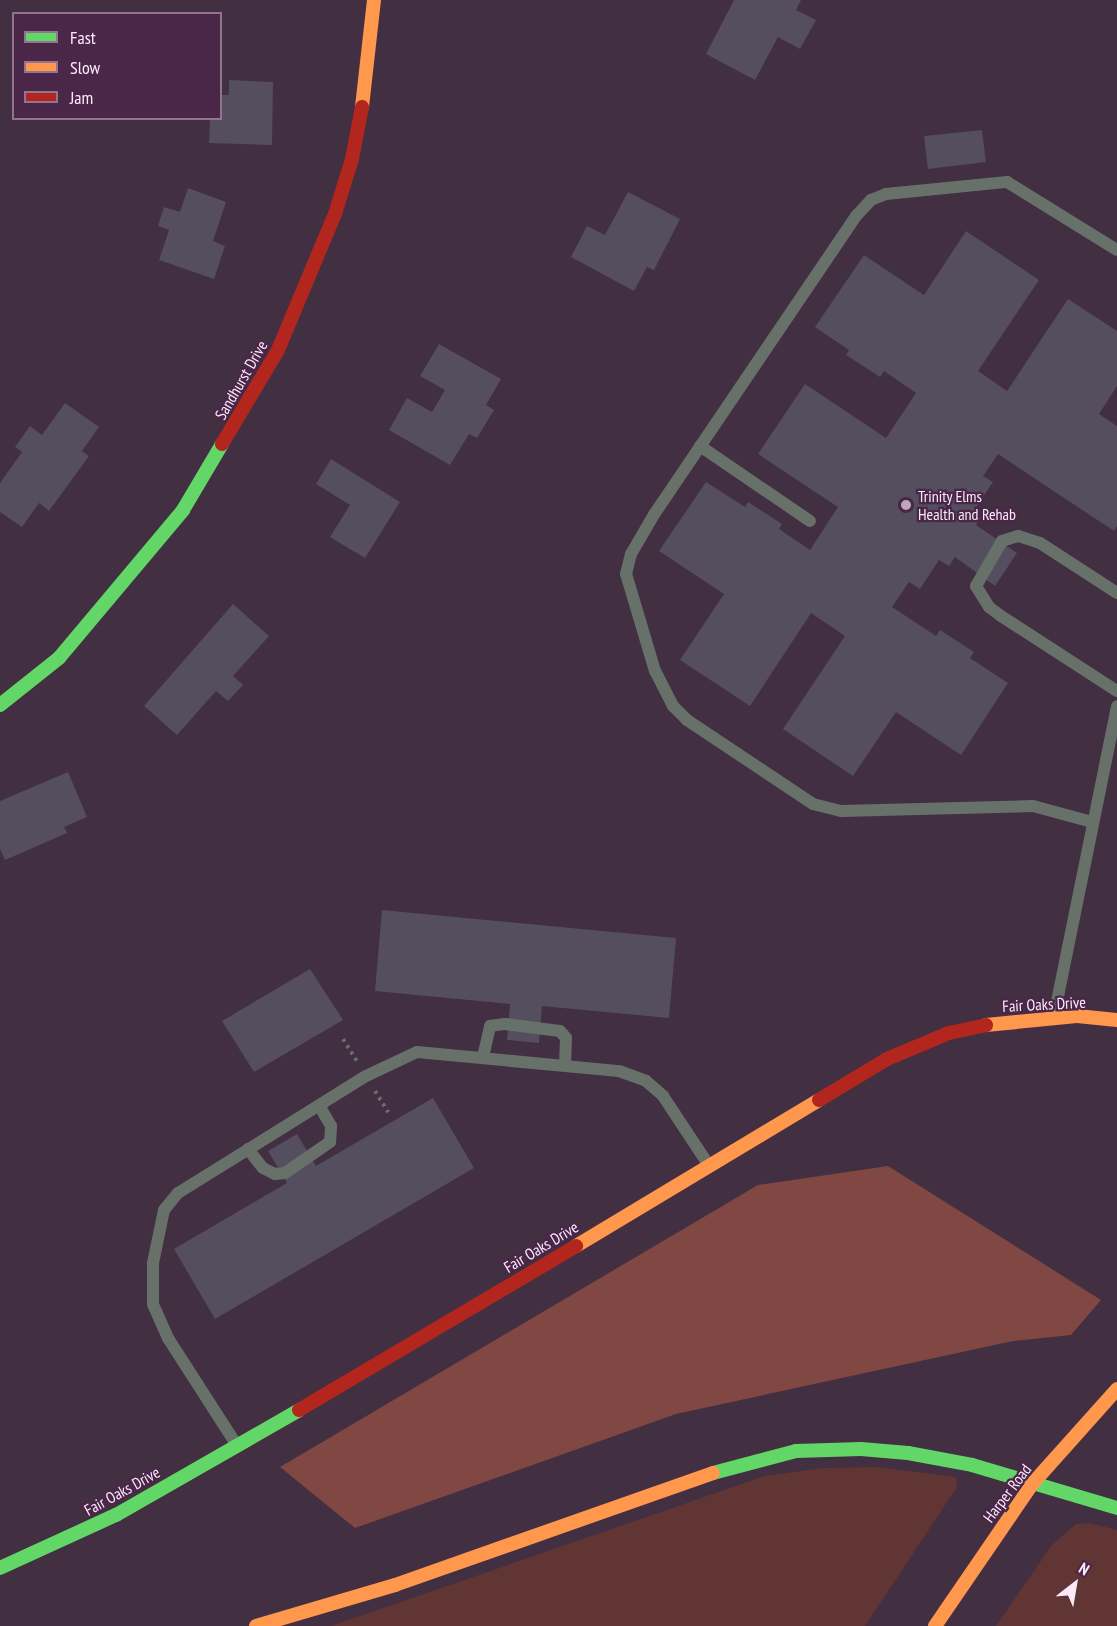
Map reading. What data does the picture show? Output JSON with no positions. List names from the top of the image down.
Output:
{
  "streets": {
    "main road": ["Sandhurst Drive", "Fair Oaks Drive", "Harper Road"]
  },
  "places": ["Trinity Elms Health and Rehab"],
  "legend": ["Fast", "Slow", "Jam"],
  "north": "top right"
}
